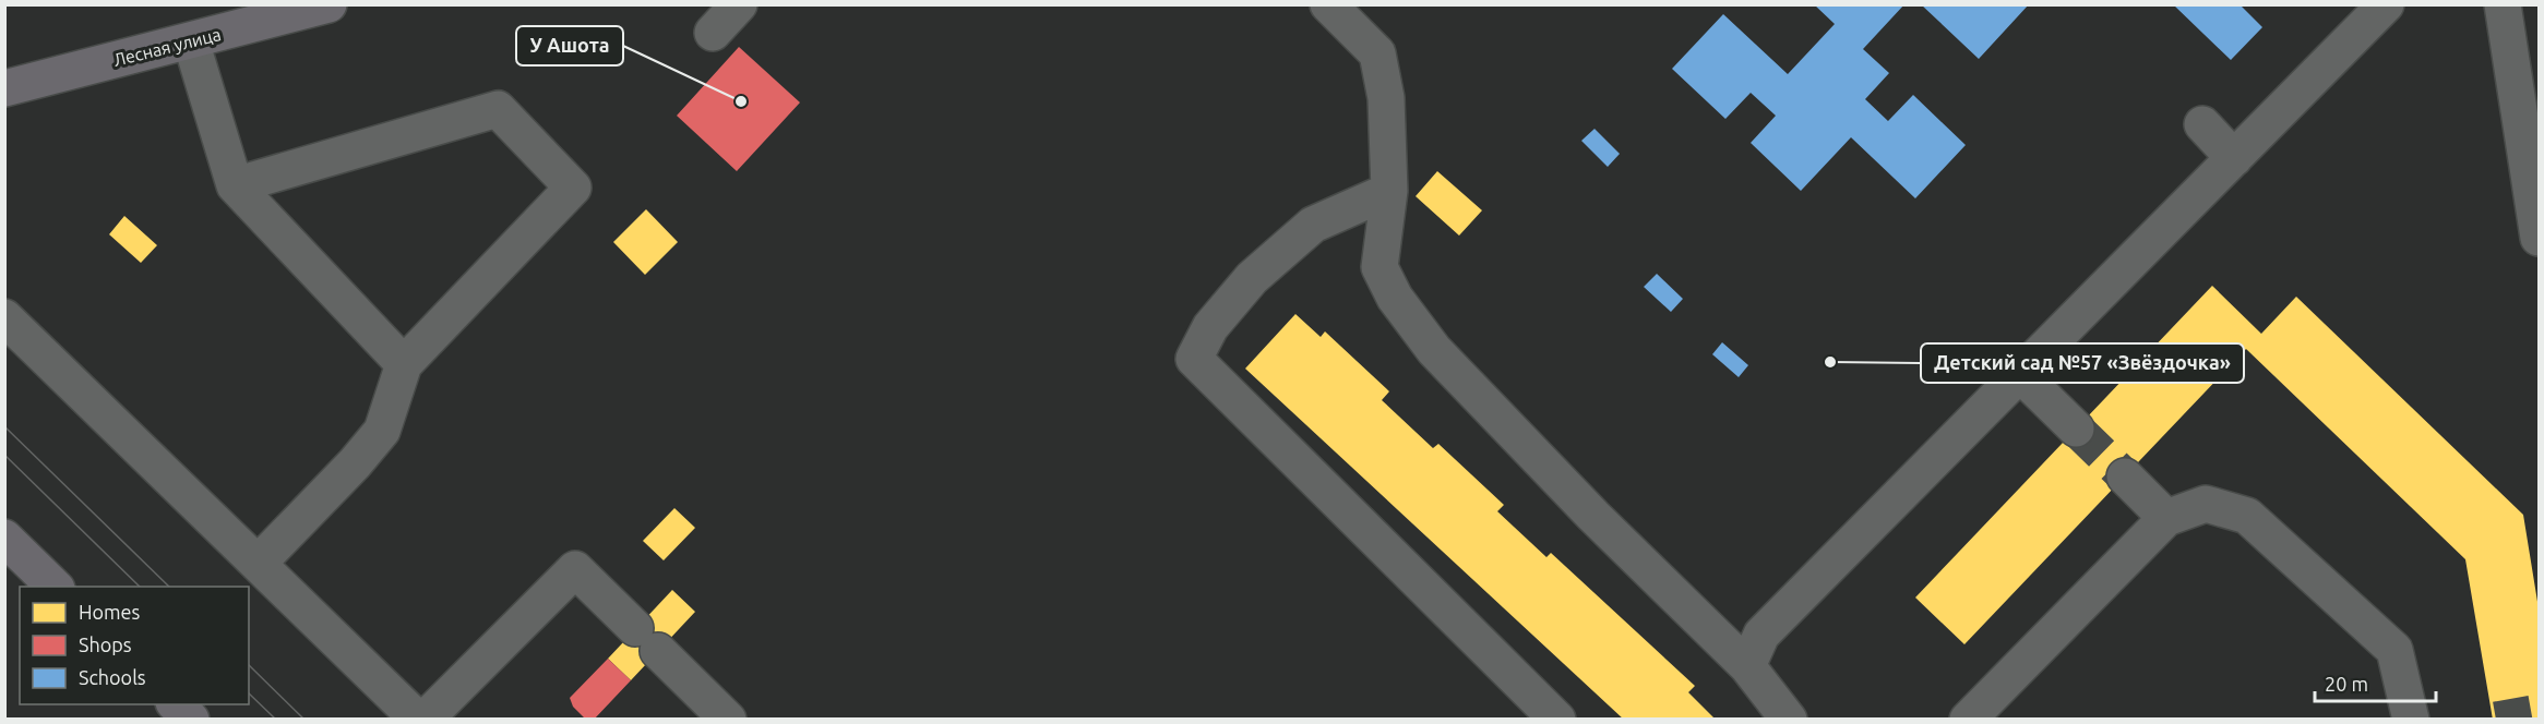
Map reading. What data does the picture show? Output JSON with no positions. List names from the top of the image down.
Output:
{
  "streets": {
    "main road": ["Лесная улица"]
  },
  "places": ["У Ашота", "Детский сад №57 «Звёздочка»"],
  "legend": ["Homes", "Shops", "Schools"],
  "scale_bar": "20 m"
}
